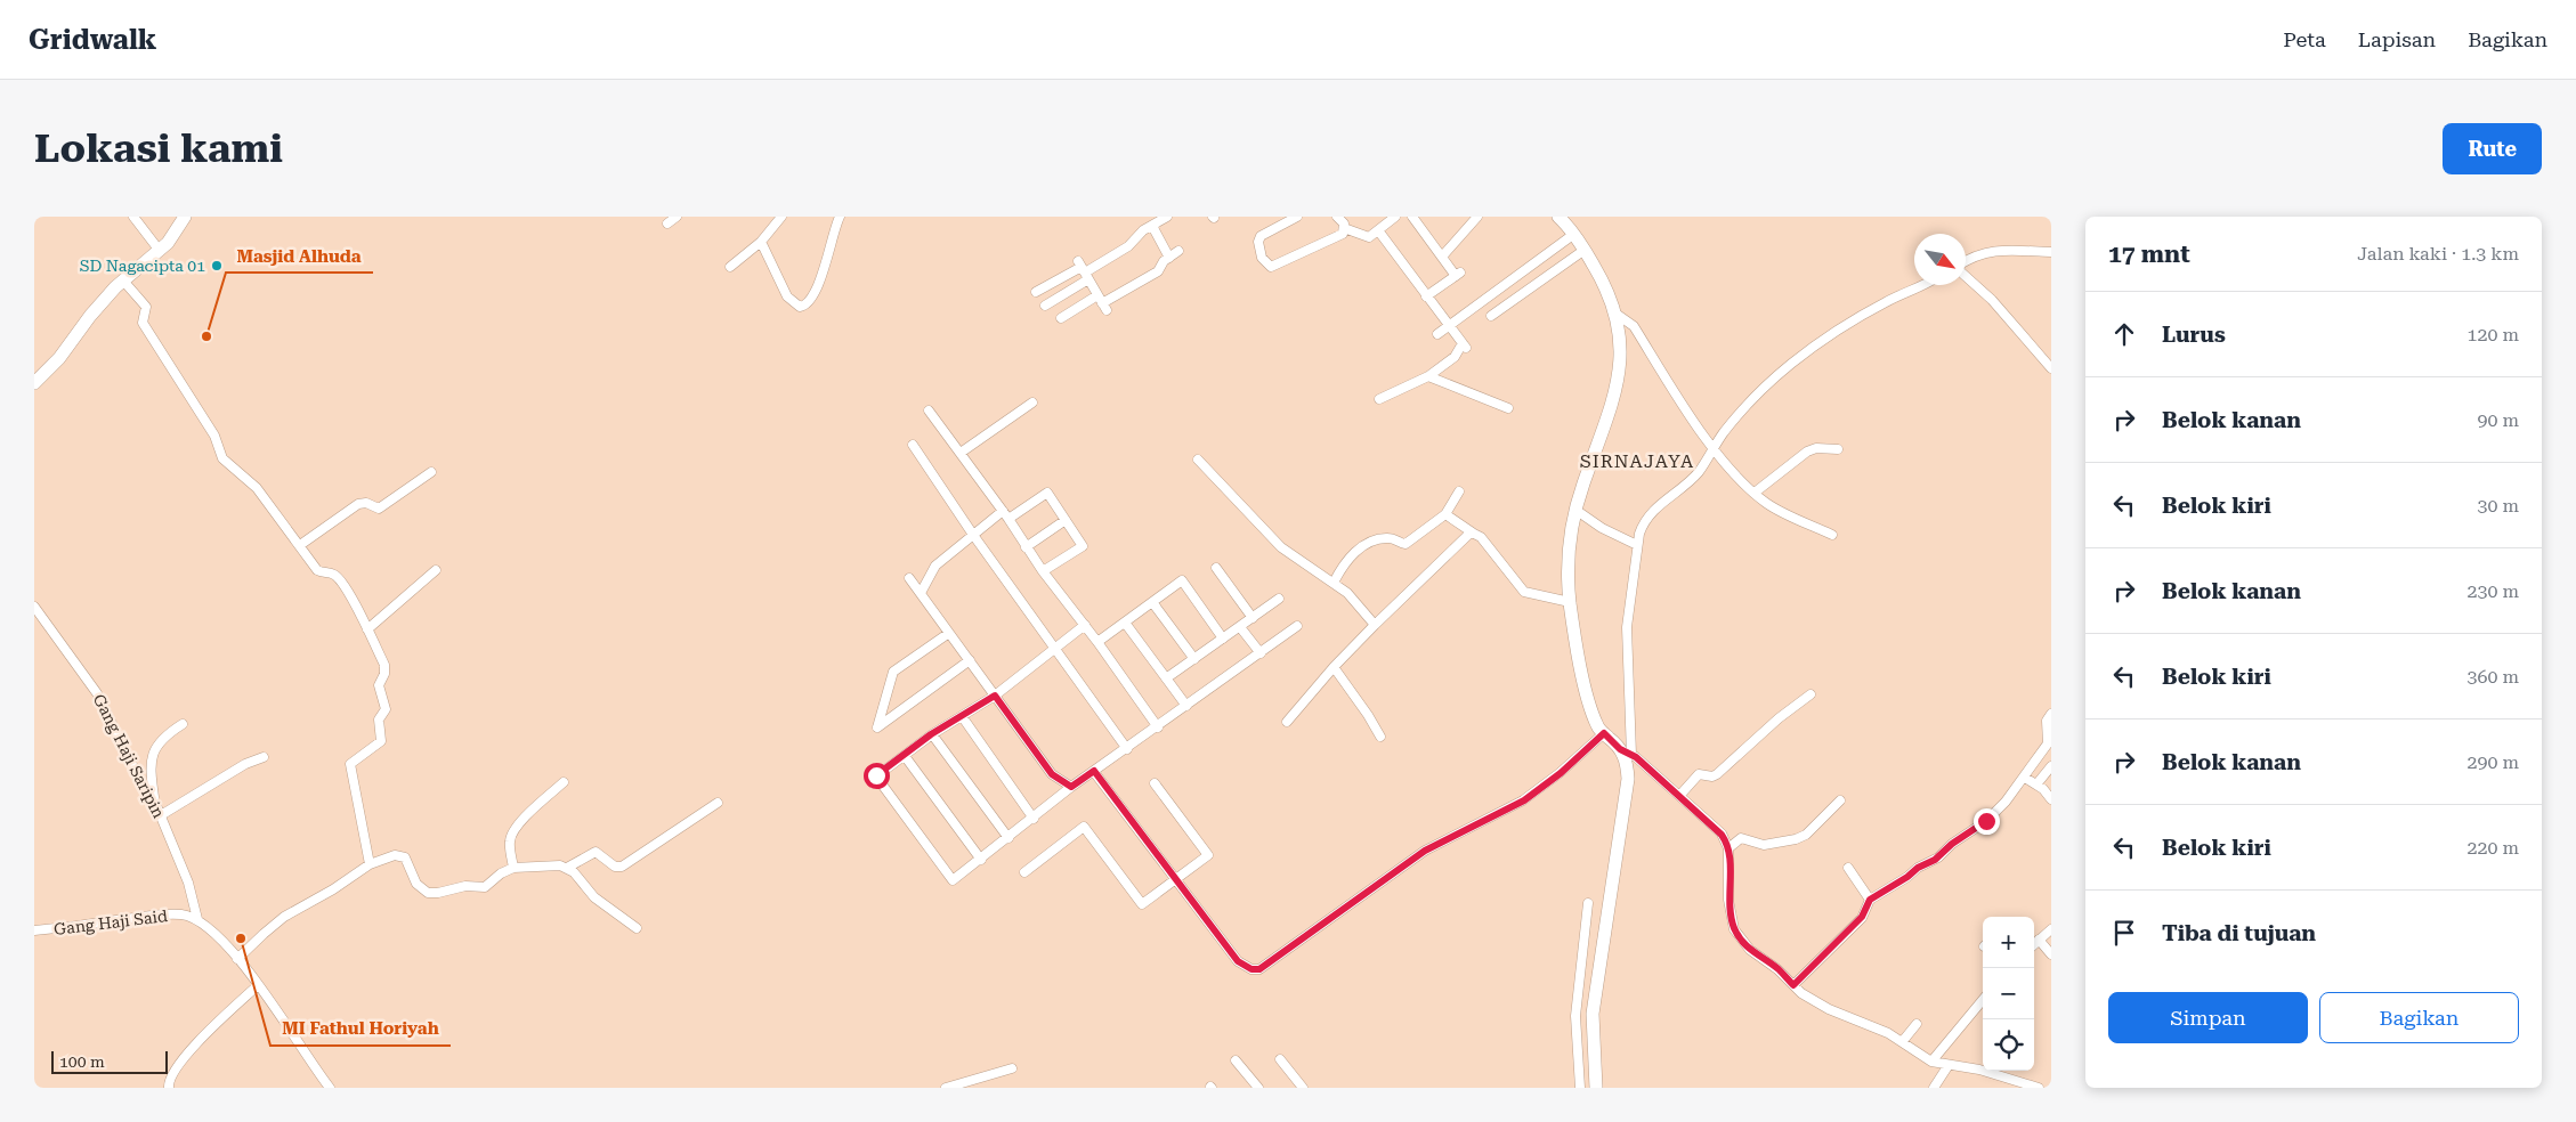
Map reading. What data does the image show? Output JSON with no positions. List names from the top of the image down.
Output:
{
  "streets": {
    "street": ["Gang Haji Saripin", "Gang Haji Said"]
  },
  "crossings": [
    ["Gang Haji Saripin", "Gang Haji Said"]
  ],
  "districts": ["SIRNAJAYA"],
  "places": ["SD Nagacipta 01", "Masjid Alhuda", "MI Fathul Horiyah"],
  "scale_bar": "100 m",
  "north": "bottom right",
  "page": {
    "header": "Gridwalk",
    "nav": ["Peta", "Lapisan", "Bagikan"],
    "buttons": [
      "Rute",
      ["Simpan", "Bagikan"]
    ],
    "title": "Lokasi kami",
    "heading": ["17 mnt", "Jalan kaki · 1.3 km"],
    "list": [
      ["Lurus", "120 m"],
      ["Belok kanan", "90 m"],
      ["Belok kiri", "30 m"],
      ["Belok kanan", "230 m"],
      ["Belok kiri", "360 m"],
      ["Belok kanan", "290 m"],
      ["Belok kiri", "220 m"],
      "Tiba di tujuan"
    ],
    "map_buttons": ["+", "−"],
    "scale": "100 m"
  }
}
